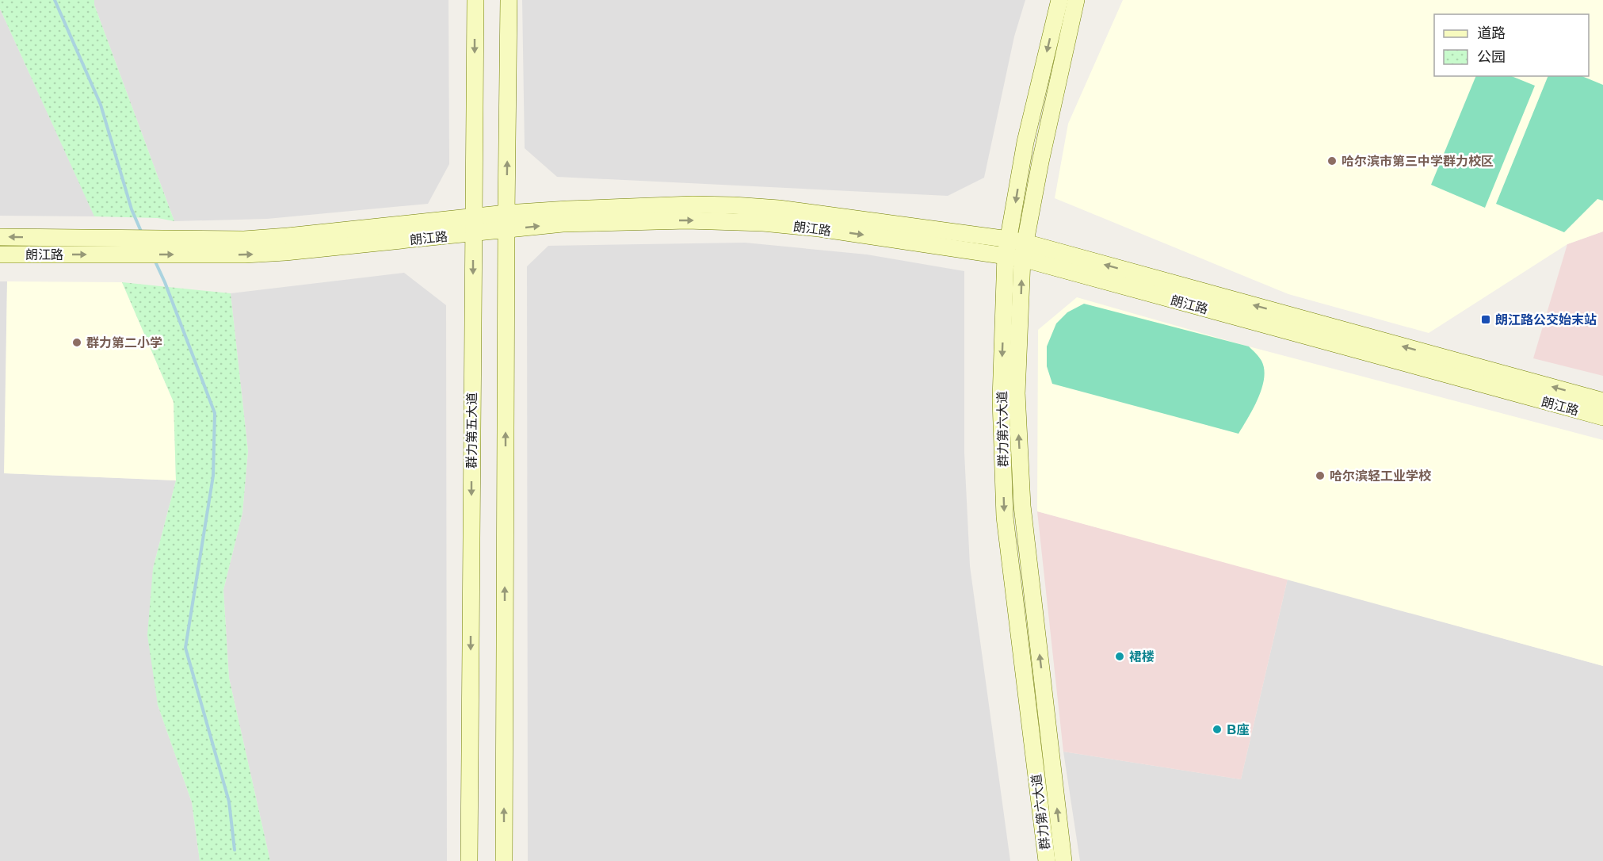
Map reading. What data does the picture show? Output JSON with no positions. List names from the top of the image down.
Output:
{
  "streets": {
    "main road": ["朗江路", "群力第六大道", "群力第五大道"]
  },
  "crossings": [
    ["朗江路", "群力第六大道"],
    ["朗江路", "群力第五大道"]
  ],
  "places": {
    "other": [
      "哈尔滨市第三中学群力校区",
      "群力第二小学",
      "哈尔滨轻工业学校",
      "裙楼",
      "B座"
    ],
    "transit": ["朗江路公交始末站"]
  },
  "legend": ["道路", "公园"]
}
